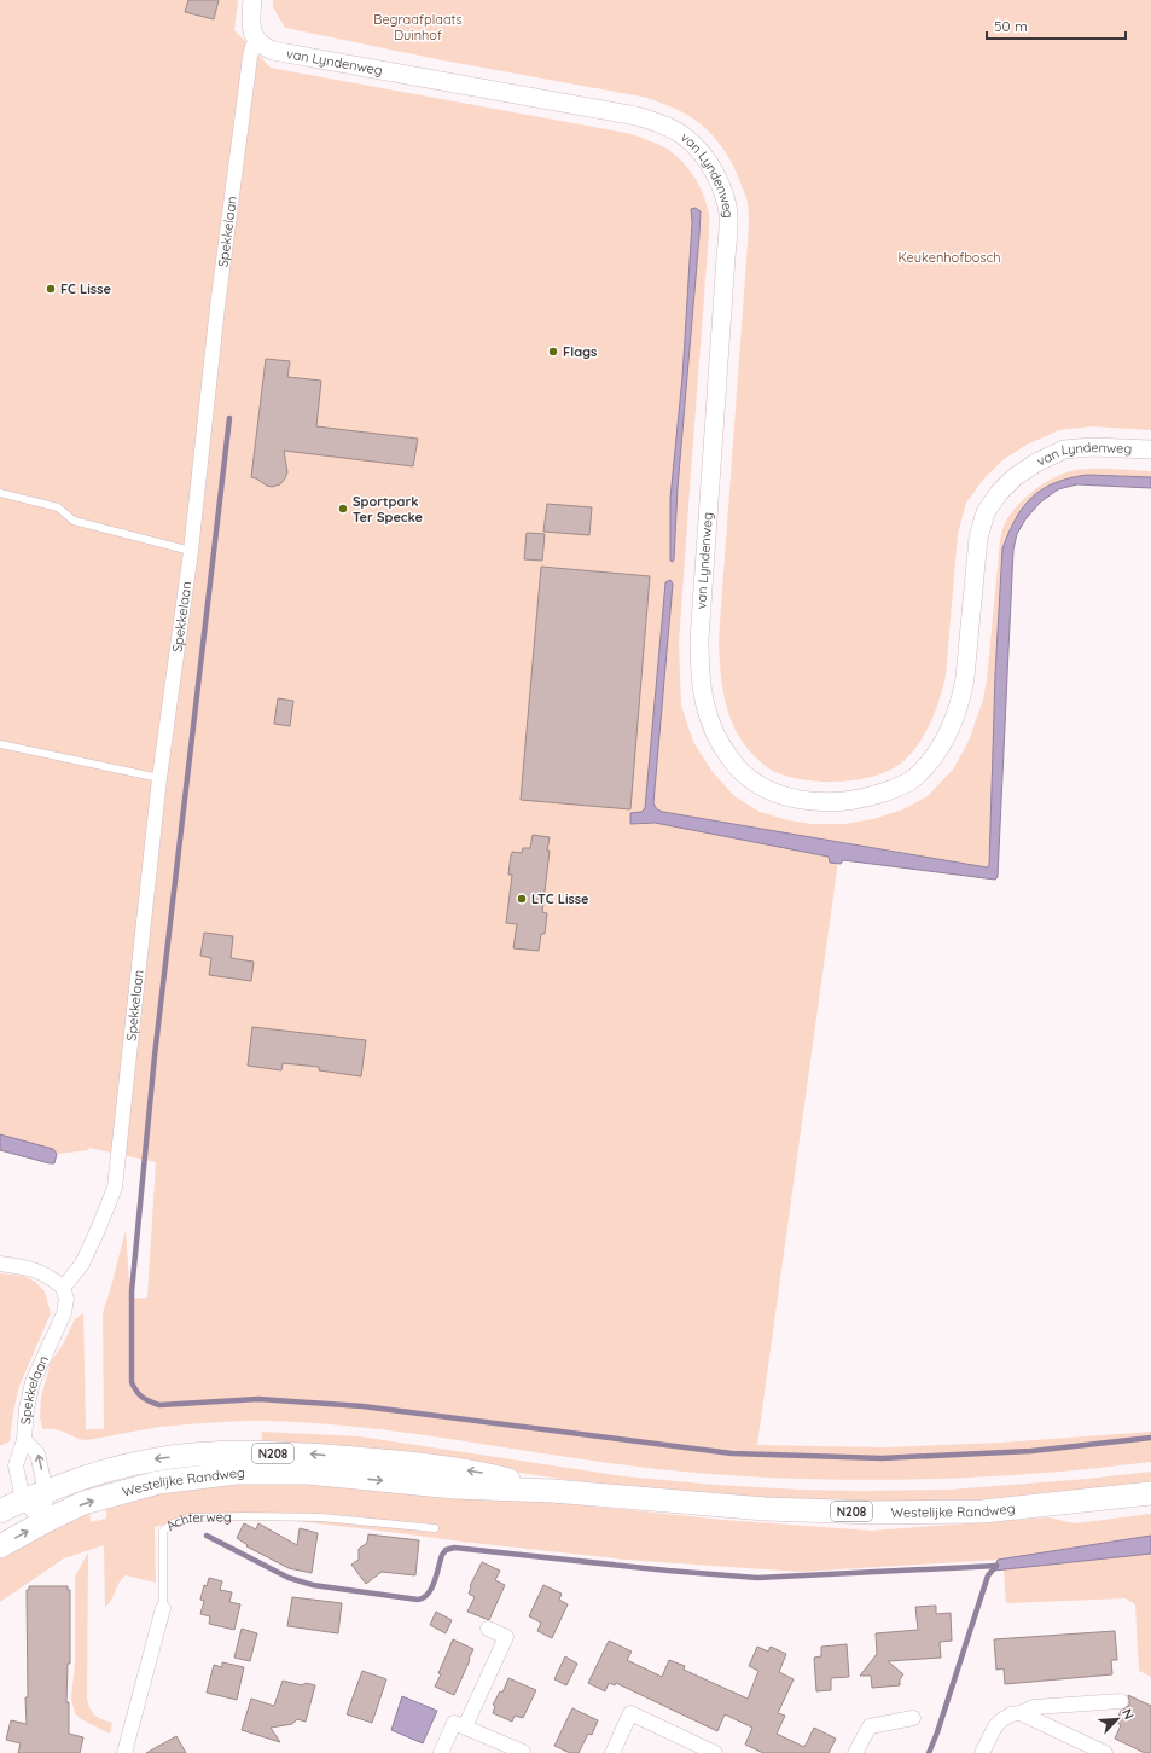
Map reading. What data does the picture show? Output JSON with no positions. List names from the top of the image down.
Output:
{
  "streets": {
    "main road": ["N208", "Westelijke Randweg"],
    "street": ["van Lyndenweg", "Spekkelaan", "Achterweg"]
  },
  "crossings": [
    ["van Lyndenweg", "Spekkelaan"],
    ["Spekkelaan", "Westelijke Randweg"]
  ],
  "parks": ["Begraafplaats Duinhof", "Keukenhofbosch"],
  "places": [
    "FC Lisse",
    "Flags",
    "Sportpark Ter Specke",
    "LTC Lisse"
  ],
  "scale_bar": "50 m",
  "north": "top right"
}
